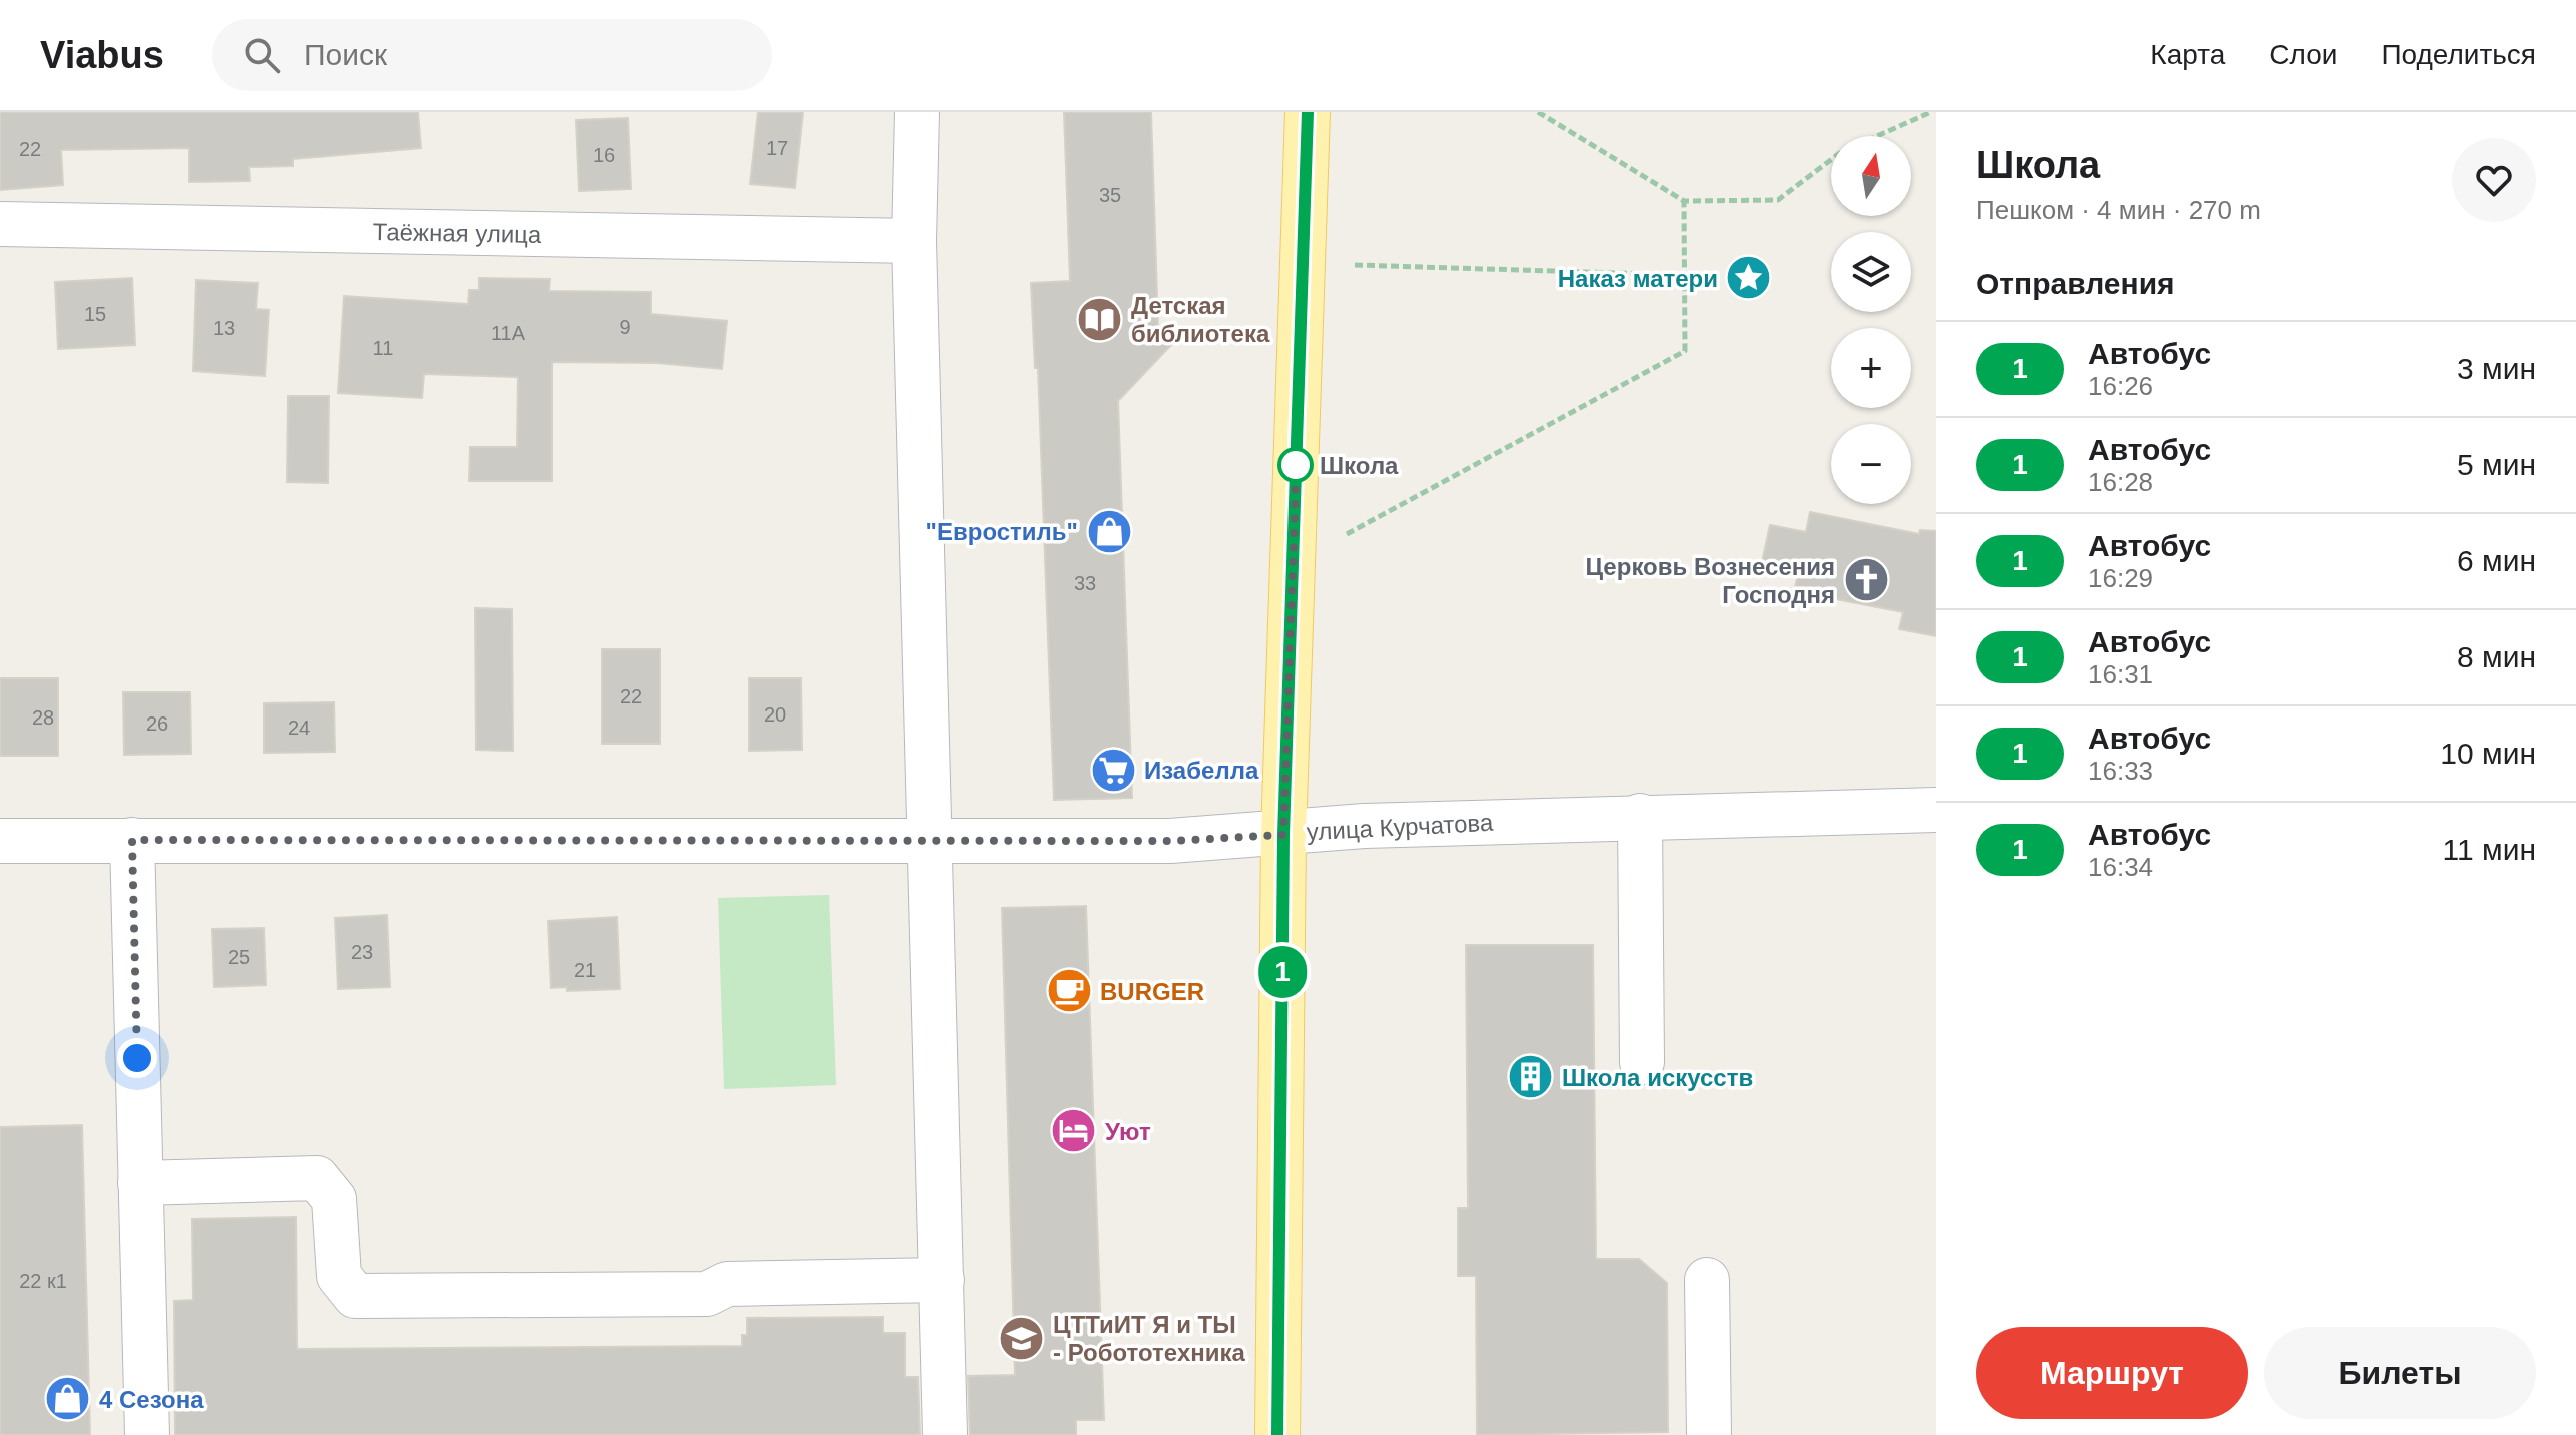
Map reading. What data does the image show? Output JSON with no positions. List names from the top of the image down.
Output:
{
  "streets": {
    "street": ["Таёжная улица", "улица Курчатова"]
  },
  "places": {
    "place": ["Наказ матери"],
    "library": ["Детская библиотека"],
    "other": ["Школа"],
    "shop": ["\"Евростиль\"", "4 Сезона"],
    "church": ["Церковь Вознесения Господня"],
    "supermarket": ["Изабелла"],
    "cafe": ["BURGER"],
    "building": ["Школа искусств"],
    "hotel": ["Уют"],
    "school or university": ["ЦТТиИТ Я и ТЫ - Робототехника"]
  },
  "lines": ["bus line 1"],
  "house_numbers": [
    "17",
    "22",
    "16",
    "35",
    "15",
    "9",
    "13",
    "11А",
    "11",
    "33",
    "22",
    "20",
    "28",
    "26",
    "24",
    "23",
    "25",
    "21",
    "22 к1"
  ],
  "north": "top",
  "page": {
    "header": "Viabus",
    "search": "Поиск",
    "nav": ["Карта", "Слои", "Поделиться"],
    "on_map": "1",
    "heading": [
      ["Школа", "Пешком · 4 мин · 270 m"],
      "Отправления"
    ],
    "map_buttons": ["+", "−"],
    "list": [
      {
        "mark": "1",
        "name": "Автобус",
        "note": "16:26",
        "value": "3 мин"
      },
      {
        "mark": "1",
        "name": "Автобус",
        "note": "16:28",
        "value": "5 мин"
      },
      {
        "mark": "1",
        "name": "Автобус",
        "note": "16:29",
        "value": "6 мин"
      },
      {
        "mark": "1",
        "name": "Автобус",
        "note": "16:31",
        "value": "8 мин"
      },
      {
        "mark": "1",
        "name": "Автобус",
        "note": "16:33",
        "value": "10 мин"
      },
      {
        "mark": "1",
        "name": "Автобус",
        "note": "16:34",
        "value": "11 мин"
      }
    ],
    "buttons": ["Маршрут", "Билеты"]
  }
}
